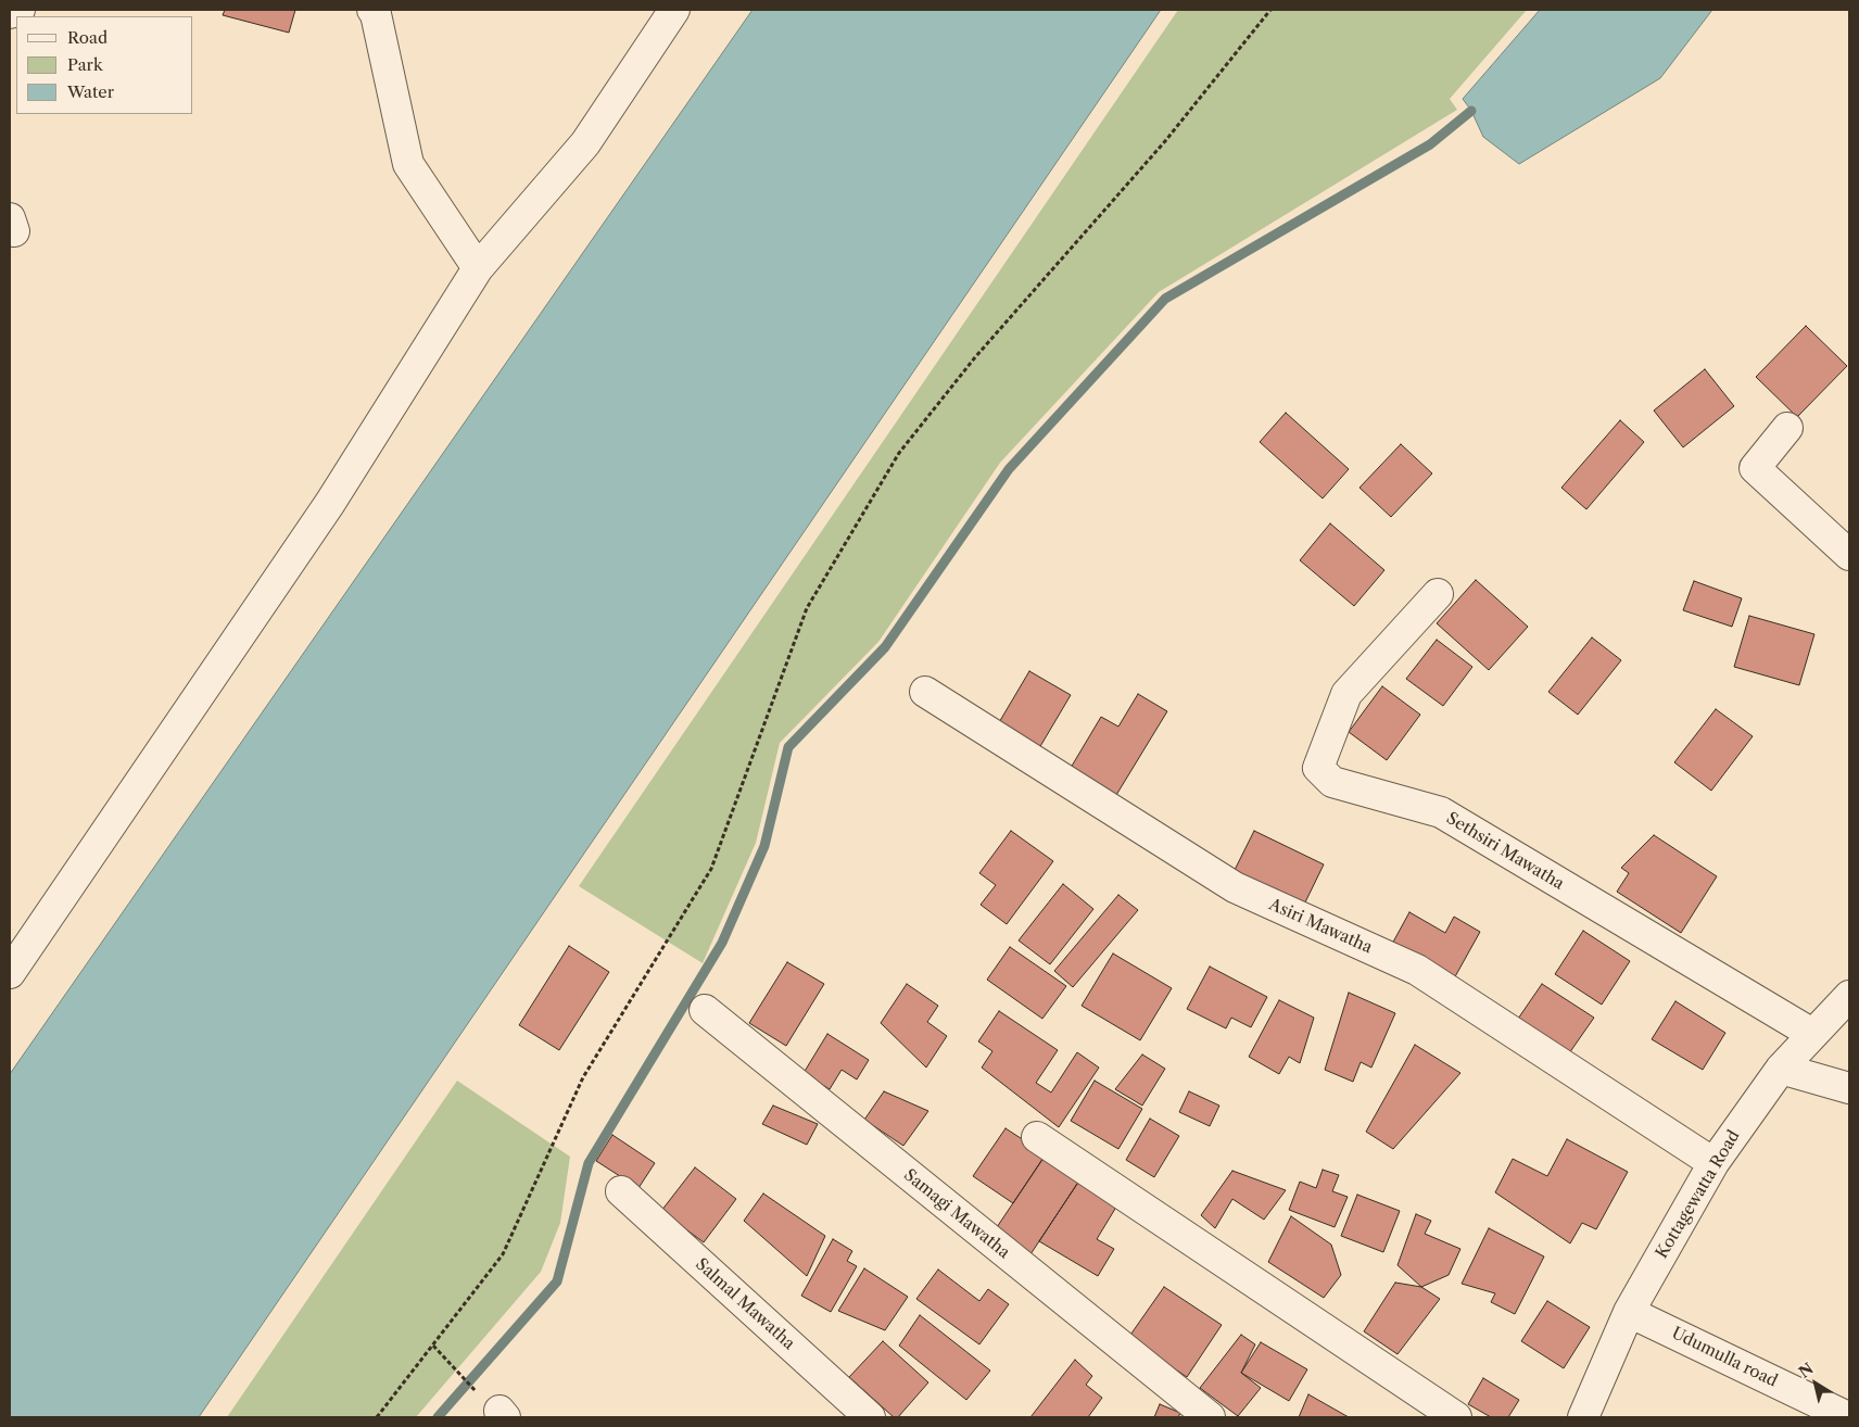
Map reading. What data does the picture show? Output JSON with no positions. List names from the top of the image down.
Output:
{
  "streets": {
    "street": [
      "Sethsiri Mawatha",
      "Asiri Mawatha",
      "Kottagewatta Road",
      "Samagi Mawatha",
      "Salmal Mawatha",
      "Udumulla road"
    ]
  },
  "crossings": [
    ["Sethsiri Mawatha", "Kottagewatta Road"],
    ["Asiri Mawatha", "Kottagewatta Road"],
    ["Kottagewatta Road", "Udumulla road"]
  ],
  "legend": ["Road", "Park", "Water"],
  "north": "top left"
}
